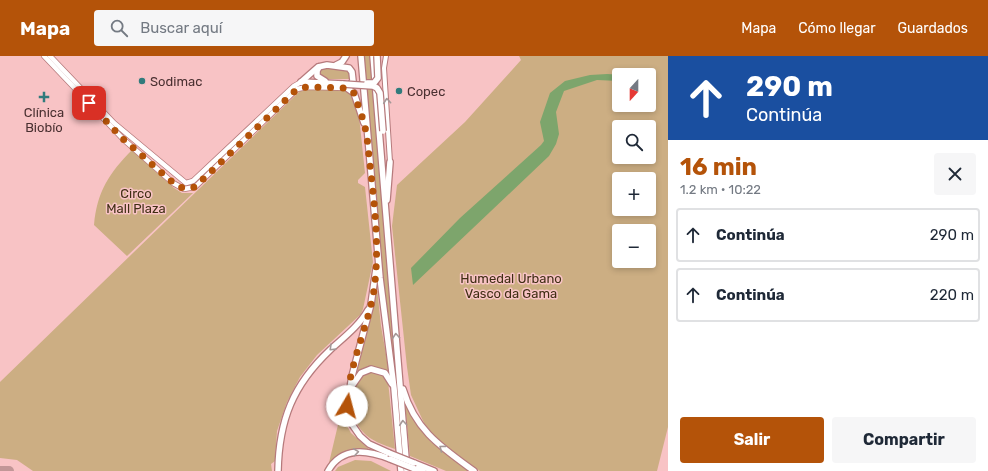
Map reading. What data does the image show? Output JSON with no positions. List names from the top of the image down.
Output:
{
  "parks": ["Circo Mall Plaza", "Humedal Urbano Vasco da Gama"],
  "places": {
    "other": ["Sodimac", "Copec"],
    "health": ["Clínica Biobío"]
  },
  "north": "bottom",
  "page": {
    "header": "Mapa",
    "search": "Buscar aquí",
    "nav": ["Mapa", "Cómo llegar", "Guardados"],
    "turn": ["290 m", "Continúa"],
    "map_buttons": ["+", "−"],
    "heading": ["16 min", "1.2 km · 10:22"],
    "list": [
      {
        "name": "Continúa",
        "value": "290 m"
      },
      {
        "name": "Continúa",
        "value": "220 m"
      }
    ],
    "buttons": ["Salir", "Compartir"]
  }
}
